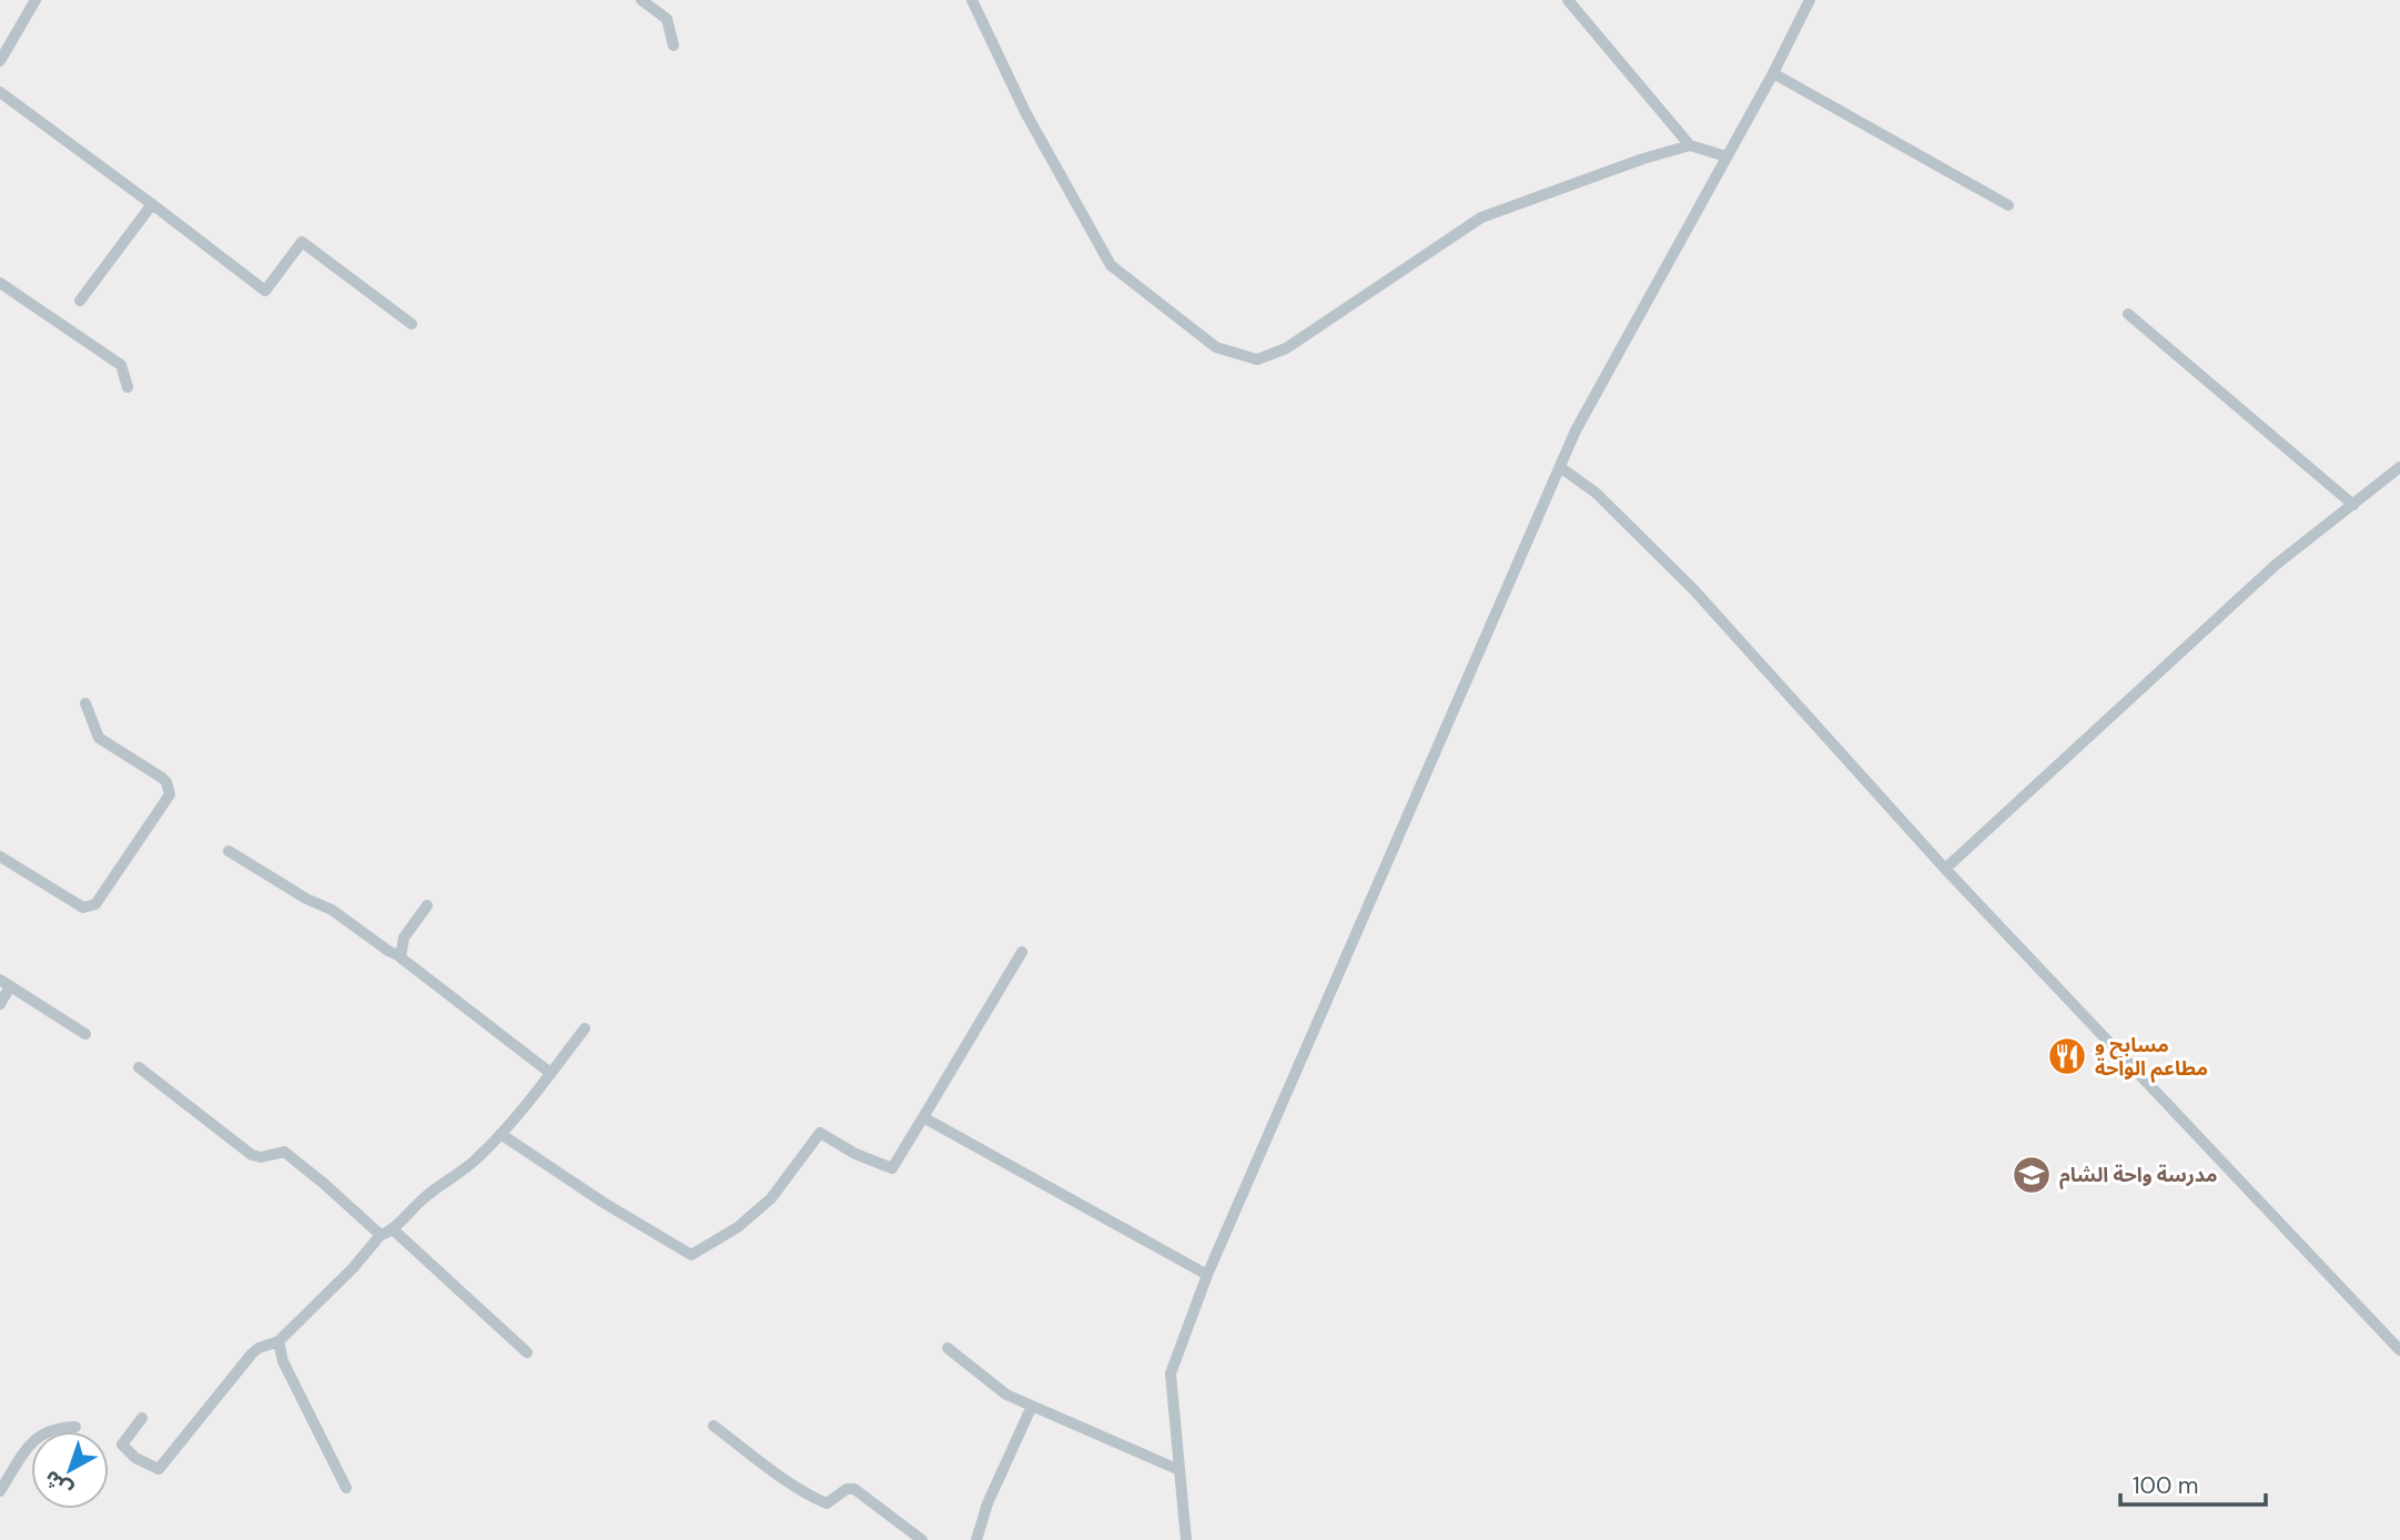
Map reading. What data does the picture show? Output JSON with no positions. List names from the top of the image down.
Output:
{
  "places": {
    "restaurant": ["مسابح و مطاعم الواحة"],
    "school or university": ["مدرسة واحة الشام"]
  },
  "scale_bar": "100 m",
  "north": "bottom left"
}
